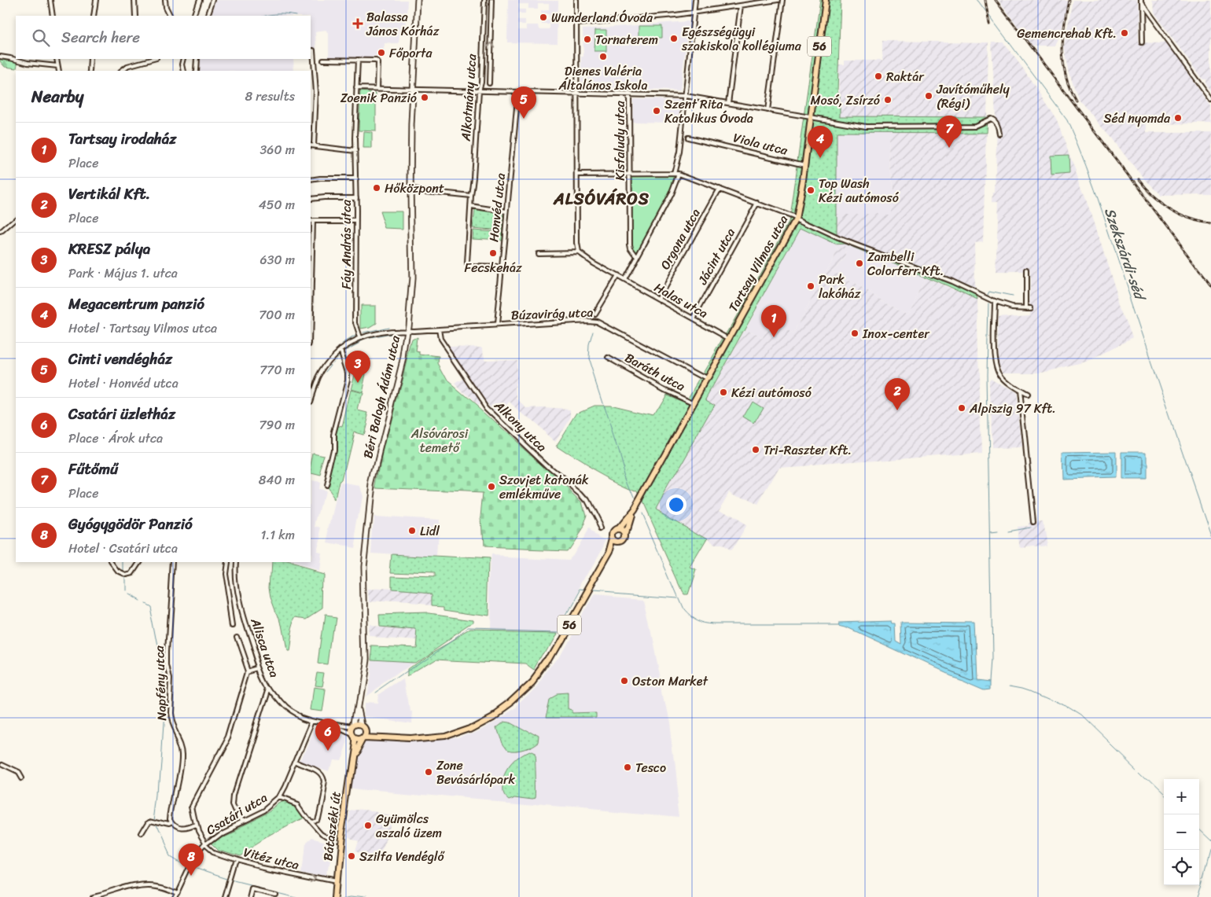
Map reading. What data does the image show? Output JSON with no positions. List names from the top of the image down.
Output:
{
  "streets": {
    "main road": ["56", "Tartsay Vilmos utca", "Bátaszéki út"],
    "street": [
      "Alkotmány utca",
      "Kisfaludy utca",
      "Viola utca",
      "Honvéd utca",
      "Orgona utca",
      "Fáy András utca",
      "Jácint utca",
      "Halas utca",
      "Búzavirág utca",
      "Baráth utca",
      "Béri Balogh Ádám utca",
      "Alkony utca",
      "Alisca utca",
      "Napfény utca",
      "Csatári utca",
      "Vitéz utca"
    ]
  },
  "crossings": [
    ["56", "Tartsay Vilmos utca"],
    ["56", "Béri Balogh Ádám utca"],
    ["56", "Alisca utca"],
    ["56", "Bátaszéki út"],
    ["Viola utca", "Tartsay Vilmos utca"],
    ["Honvéd utca", "Búzavirág utca"],
    ["Orgona utca", "Halas utca"],
    ["Fáy András utca", "Búzavirág utca"],
    ["Jácint utca", "Halas utca"],
    ["Tartsay Vilmos utca", "Halas utca"],
    ["Tartsay Vilmos utca", "Búzavirág utca"],
    ["Tartsay Vilmos utca", "Baráth utca"],
    ["Búzavirág utca", "Béri Balogh Ádám utca"],
    ["Búzavirág utca", "Alkony utca"],
    ["Béri Balogh Ádám utca", "Alisca utca"],
    ["Béri Balogh Ádám utca", "Bátaszéki út"],
    ["Alisca utca", "Csatári utca"],
    ["Alisca utca", "Bátaszéki út"],
    ["Csatári utca", "Vitéz utca"],
    ["Bátaszéki út", "Vitéz utca"]
  ],
  "one_way": ["Vitéz utca"],
  "districts": ["ALSÓVÁROS"],
  "water": ["Szekszárdi-séd"],
  "parks": ["Alsóvárosi temető"],
  "places": {
    "other": [
      "Wunderland Óvoda",
      "Gemencrehab Kft.",
      "Egészségügyi szakiskola kollégiuma",
      "Tornaterem",
      "Főporta",
      "Dienes Valéria Általános Iskola",
      "Raktár",
      "Javítóműhely (Régi)",
      "Zoenik Panzió",
      "Mosó, Zsírzó",
      "Szent Rita Katolikus Óvoda",
      "Séd nyomda",
      "Hőközpont",
      "Top Wash Kézi autómosó",
      "Fecskeház",
      "Zambelli Colorferr Kft.",
      "Park lakóház",
      "Inox-center",
      "Kézi autómosó",
      "Alpiszig 97 Kft.",
      "Tri-Raszter Kft.",
      "Szovjet katonák emlékműve",
      "Lidl",
      "Oston Market",
      "Tesco",
      "Zone Bevásárlópark",
      "Gyümölcs aszaló üzem",
      "Szilfa Vendéglő"
    ],
    "health": ["Balassa János Kórház"]
  },
  "page": {
    "search": "Search here",
    "heading": ["Nearby", "8 results"],
    "pins": [
      "5",
      "7",
      "4",
      "1",
      "3",
      "2",
      "6",
      "8"
    ],
    "list": [
      {
        "mark": "1",
        "name": "Tartsay irodaház",
        "note": "Place",
        "value": "360 m"
      },
      {
        "mark": "2",
        "name": "Vertikál Kft.",
        "note": "Place",
        "value": "450 m"
      },
      {
        "mark": "3",
        "name": "KRESZ pálya",
        "note": "Park · Május 1. utca",
        "value": "630 m"
      },
      {
        "mark": "4",
        "name": "Megacentrum panzió",
        "note": "Hotel · Tartsay Vilmos utca",
        "value": "700 m"
      },
      {
        "mark": "5",
        "name": "Cinti vendégház",
        "note": "Hotel · Honvéd utca",
        "value": "770 m"
      },
      {
        "mark": "6",
        "name": "Csatári üzletház",
        "note": "Place · Árok utca",
        "value": "790 m"
      },
      {
        "mark": "7",
        "name": "Fűtőmű",
        "note": "Place",
        "value": "840 m"
      },
      {
        "mark": "8",
        "name": "Gyógygödör Panzió",
        "note": "Hotel · Csatári utca",
        "value": "1.1 km"
      }
    ],
    "map_buttons": ["+", "−"]
  }
}
